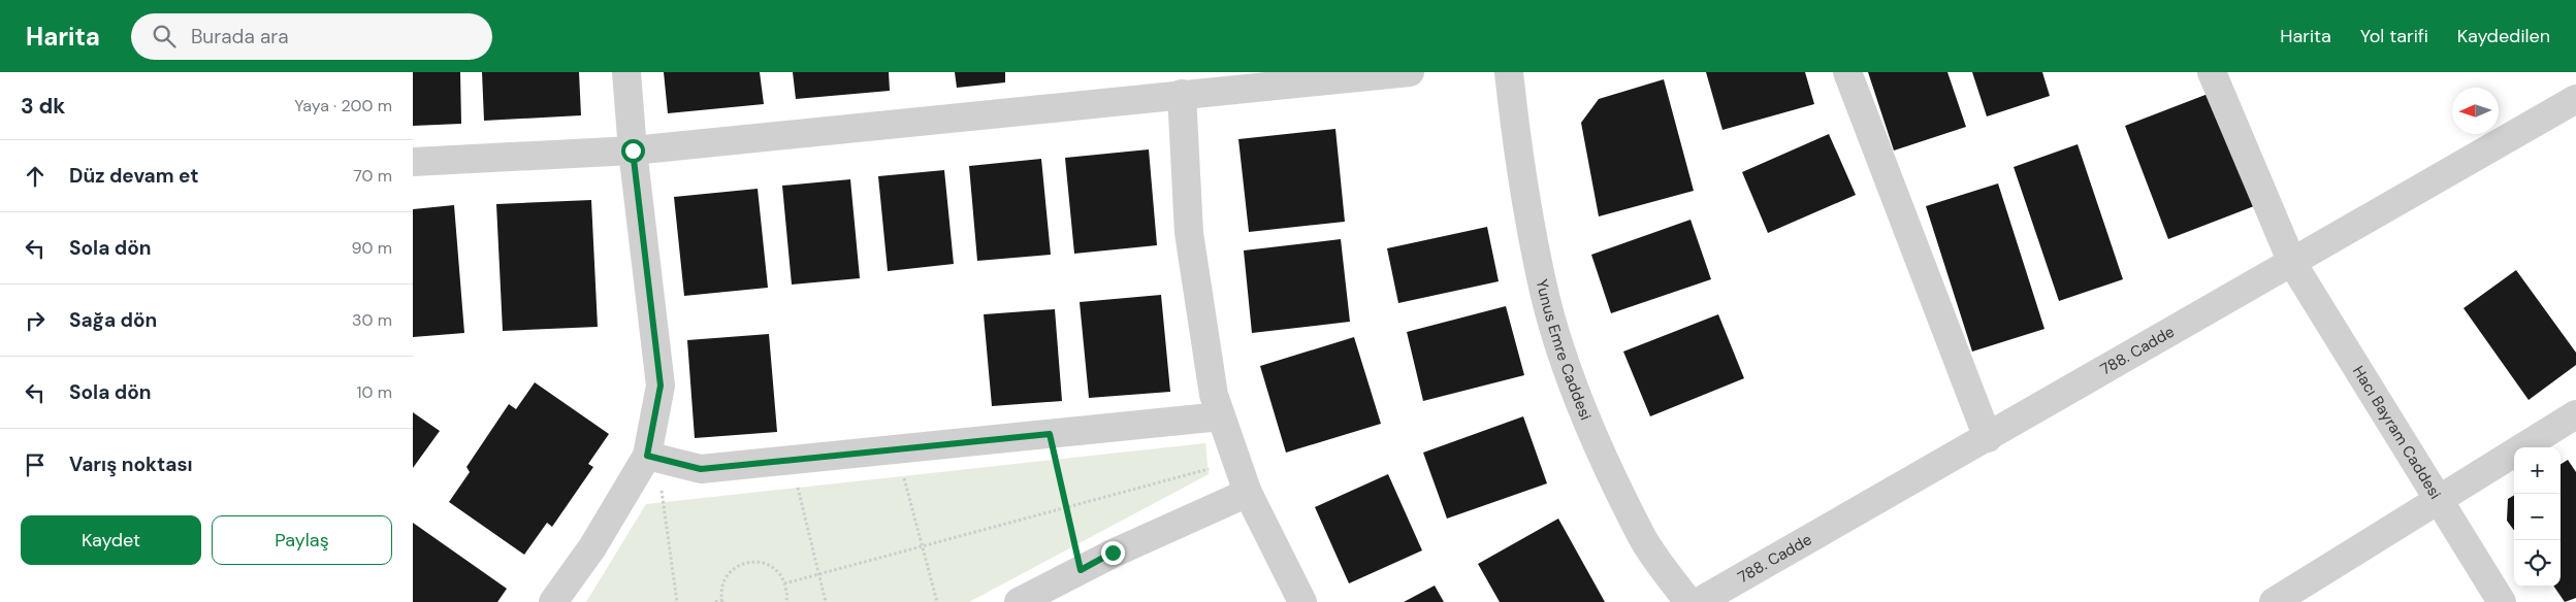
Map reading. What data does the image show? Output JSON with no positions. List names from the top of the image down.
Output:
{
  "streets": {
    "street": ["Yunus Emre Caddesi", "788. Cadde", "Hacı Bayram Caddesi"]
  },
  "crossings": [
    ["788. Cadde", "Hacı Bayram Caddesi"]
  ],
  "north": "left",
  "page": {
    "header": "Harita",
    "search": "Burada ara",
    "nav": ["Harita", "Yol tarifi", "Kaydedilen"],
    "heading": ["3 dk", "Yaya · 200 m"],
    "list": [
      ["Düz devam et", "70 m"],
      ["Sola dön", "90 m"],
      ["Sağa dön", "30 m"],
      ["Sola dön", "10 m"],
      "Varış noktası"
    ],
    "map_buttons": ["+", "−"],
    "buttons": ["Kaydet", "Paylaş"]
  }
}
